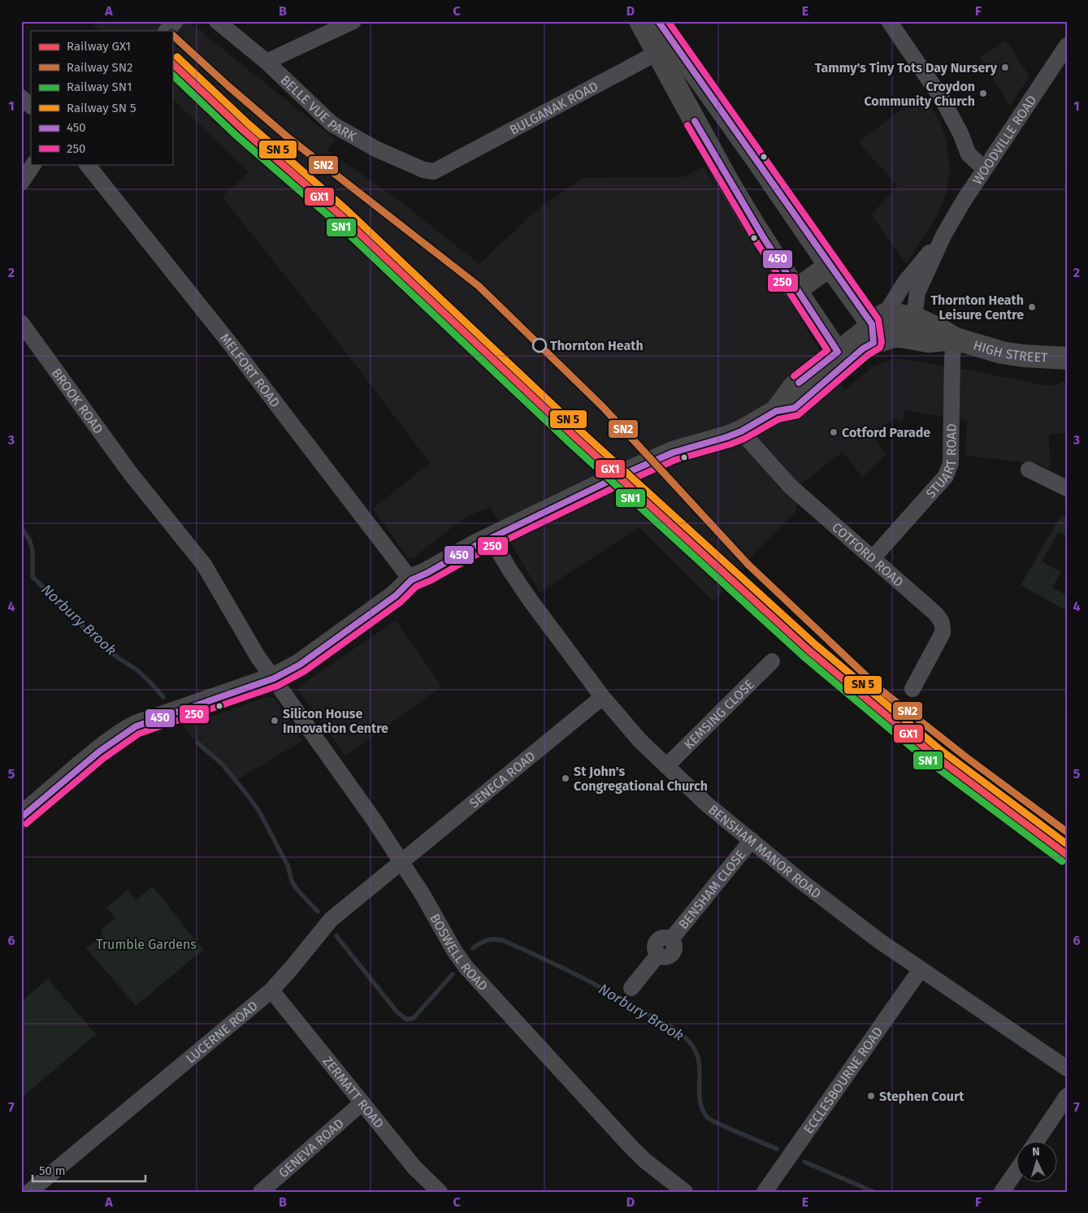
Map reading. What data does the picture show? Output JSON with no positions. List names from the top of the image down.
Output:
{
  "streets": {
    "main road": ["HIGH STREET"],
    "street": [
      "BELLE VUE PARK",
      "BULGANAK ROAD",
      "WOODVILLE ROAD",
      "MELFORT ROAD",
      "BROOK ROAD",
      "STUART ROAD",
      "COTFORD ROAD",
      "KEMSING CLOSE",
      "SENECA ROAD",
      "BENSHAM MANOR ROAD",
      "BENSHAM CLOSE",
      "BOSWELL ROAD",
      "LUCERNE ROAD",
      "ECCLESBOURNE ROAD",
      "ZERMATT ROAD",
      "GENEVA ROAD"
    ]
  },
  "crossings": [
    ["BELLE VUE PARK", "BULGANAK ROAD"],
    ["WOODVILLE ROAD", "HIGH STREET"],
    ["HIGH STREET", "STUART ROAD"],
    ["BROOK ROAD", "BOSWELL ROAD"],
    ["STUART ROAD", "COTFORD ROAD"],
    ["KEMSING CLOSE", "BENSHAM MANOR ROAD"],
    ["SENECA ROAD", "BENSHAM MANOR ROAD"],
    ["SENECA ROAD", "BOSWELL ROAD"],
    ["SENECA ROAD", "LUCERNE ROAD"],
    ["BENSHAM MANOR ROAD", "BENSHAM CLOSE"],
    ["BENSHAM MANOR ROAD", "ECCLESBOURNE ROAD"],
    ["BOSWELL ROAD", "LUCERNE ROAD"],
    ["LUCERNE ROAD", "ZERMATT ROAD"],
    ["ZERMATT ROAD", "GENEVA ROAD"]
  ],
  "water": ["Norbury Brook"],
  "parks": ["Trumble Gardens"],
  "places": [
    "Tammy's Tiny Tots Day Nursery",
    "Croydon Community Church",
    "Thornton Heath Leisure Centre",
    "Thornton Heath",
    "Cotford Parade",
    "Silicon House Innovation Centre",
    "St John's Congregational Church",
    "Stephen Court"
  ],
  "lines": [
    "transit line 450",
    "transit line 250",
    "rail line SN2",
    "rail line GX1",
    "rail line SN1"
  ],
  "legend": [
    "Railway GX1",
    "Railway SN2",
    "Railway SN1",
    "Railway SN 5",
    "450",
    "250"
  ],
  "scale_bar": "50 m",
  "north": "top",
  "grid": {
    "columns": [
      "A",
      "B",
      "C",
      "D",
      "E",
      "F"
    ],
    "rows": [
      "1",
      "2",
      "3",
      "4",
      "5",
      "6",
      "7"
    ]
  }
}
